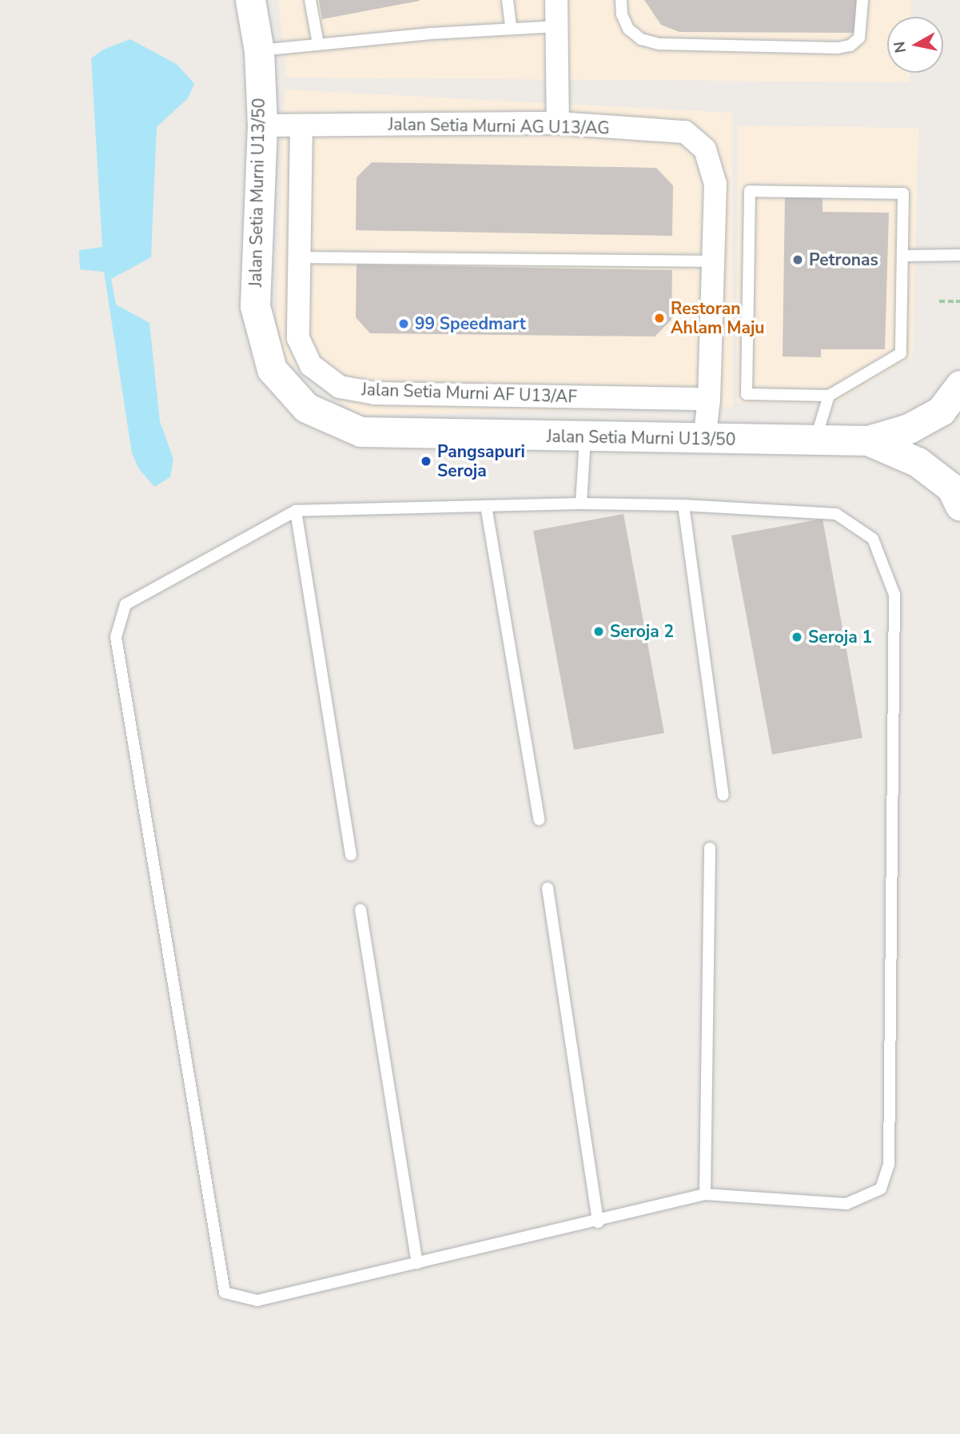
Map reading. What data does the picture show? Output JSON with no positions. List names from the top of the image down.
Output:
{
  "streets": {
    "street": ["Jalan Setia Murni AG U13/AG", "Jalan Setia Murni U13/50", "Jalan Setia Murni AF U13/AF"]
  },
  "crossings": [
    ["Jalan Setia Murni AG U13/AG", "Jalan Setia Murni U13/50"],
    ["Jalan Setia Murni AG U13/AG", "Jalan Setia Murni AF U13/AF"]
  ],
  "places": [
    "Petronas",
    "Restoran Ahlam Maju",
    "99 Speedmart",
    "Pangsapuri Seroja",
    "Seroja 2",
    "Seroja 1"
  ],
  "north": "left"
}
